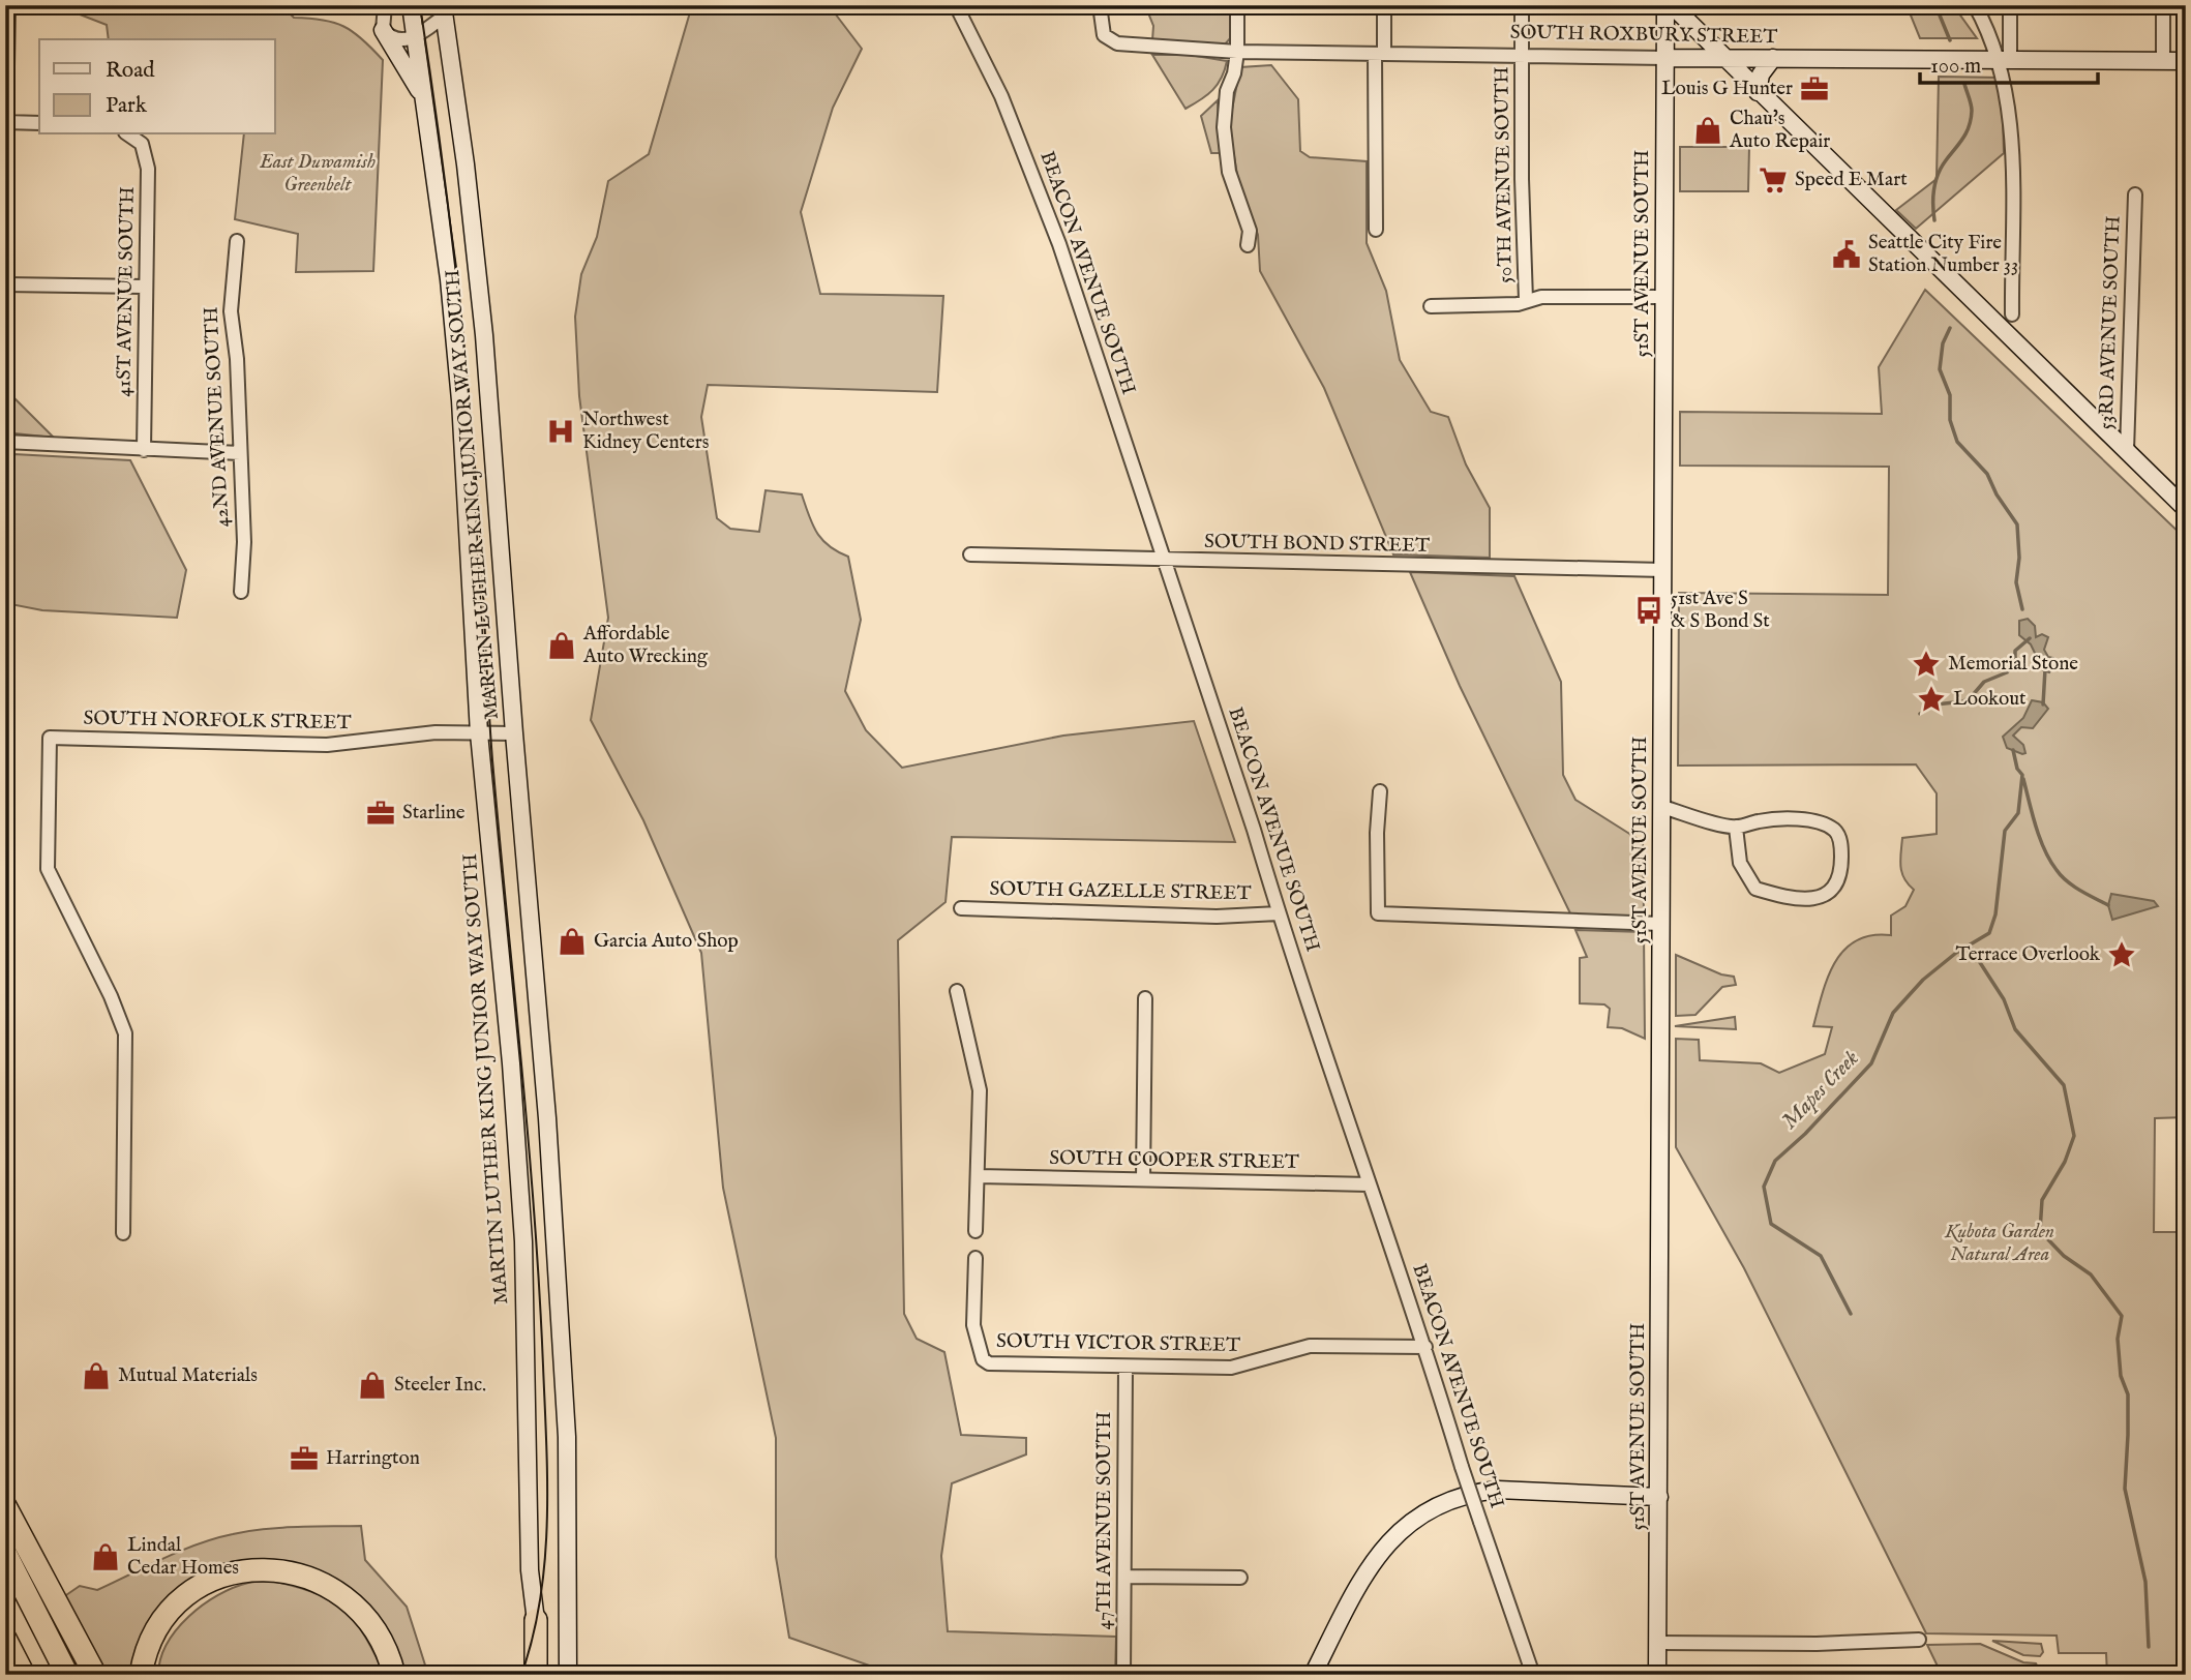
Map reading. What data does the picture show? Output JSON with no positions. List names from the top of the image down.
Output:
{
  "streets": {
    "main road": ["SOUTH ROXBURY STREET", "51ST AVENUE SOUTH", "MARTIN LUTHER KING JUNIOR WAY SOUTH"],
    "street": [
      "50TH AVENUE SOUTH",
      "BEACON AVENUE SOUTH",
      "41ST AVENUE SOUTH",
      "53RD AVENUE SOUTH",
      "42ND AVENUE SOUTH",
      "SOUTH BOND STREET",
      "SOUTH NORFOLK STREET",
      "SOUTH GAZELLE STREET",
      "SOUTH COOPER STREET",
      "SOUTH VICTOR STREET",
      "47TH AVENUE SOUTH"
    ]
  },
  "crossings": [
    ["SOUTH ROXBURY STREET", "50TH AVENUE SOUTH"],
    ["SOUTH ROXBURY STREET", "51ST AVENUE SOUTH"],
    ["51ST AVENUE SOUTH", "SOUTH BOND STREET"],
    ["BEACON AVENUE SOUTH", "SOUTH BOND STREET"],
    ["BEACON AVENUE SOUTH", "SOUTH GAZELLE STREET"],
    ["BEACON AVENUE SOUTH", "SOUTH COOPER STREET"],
    ["BEACON AVENUE SOUTH", "SOUTH VICTOR STREET"],
    ["MARTIN LUTHER KING JUNIOR WAY SOUTH", "SOUTH NORFOLK STREET"],
    ["SOUTH VICTOR STREET", "47TH AVENUE SOUTH"]
  ],
  "water": ["Mapes Creek"],
  "parks": ["East Duwamish Greenbelt", "Kubota Garden Natural Area"],
  "places": {
    "office": ["Louis G Hunter", "Starline", "Harrington"],
    "shop": [
      "Chau's Auto Repair",
      "Affordable Auto Wrecking",
      "Garcia Auto Shop",
      "Mutual Materials",
      "Steeler Inc.",
      "Lindal Cedar Homes"
    ],
    "supermarket": ["Speed E Mart"],
    "public building": ["Seattle City Fire Station Number 33"],
    "hospital": ["Northwest Kidney Centers"],
    "bus stop": ["51st Ave S & S Bond St"],
    "place": ["Memorial Stone", "Lookout", "Terrace Overlook"]
  },
  "legend": ["Road", "Park"],
  "scale_bar": "100 m"
}
